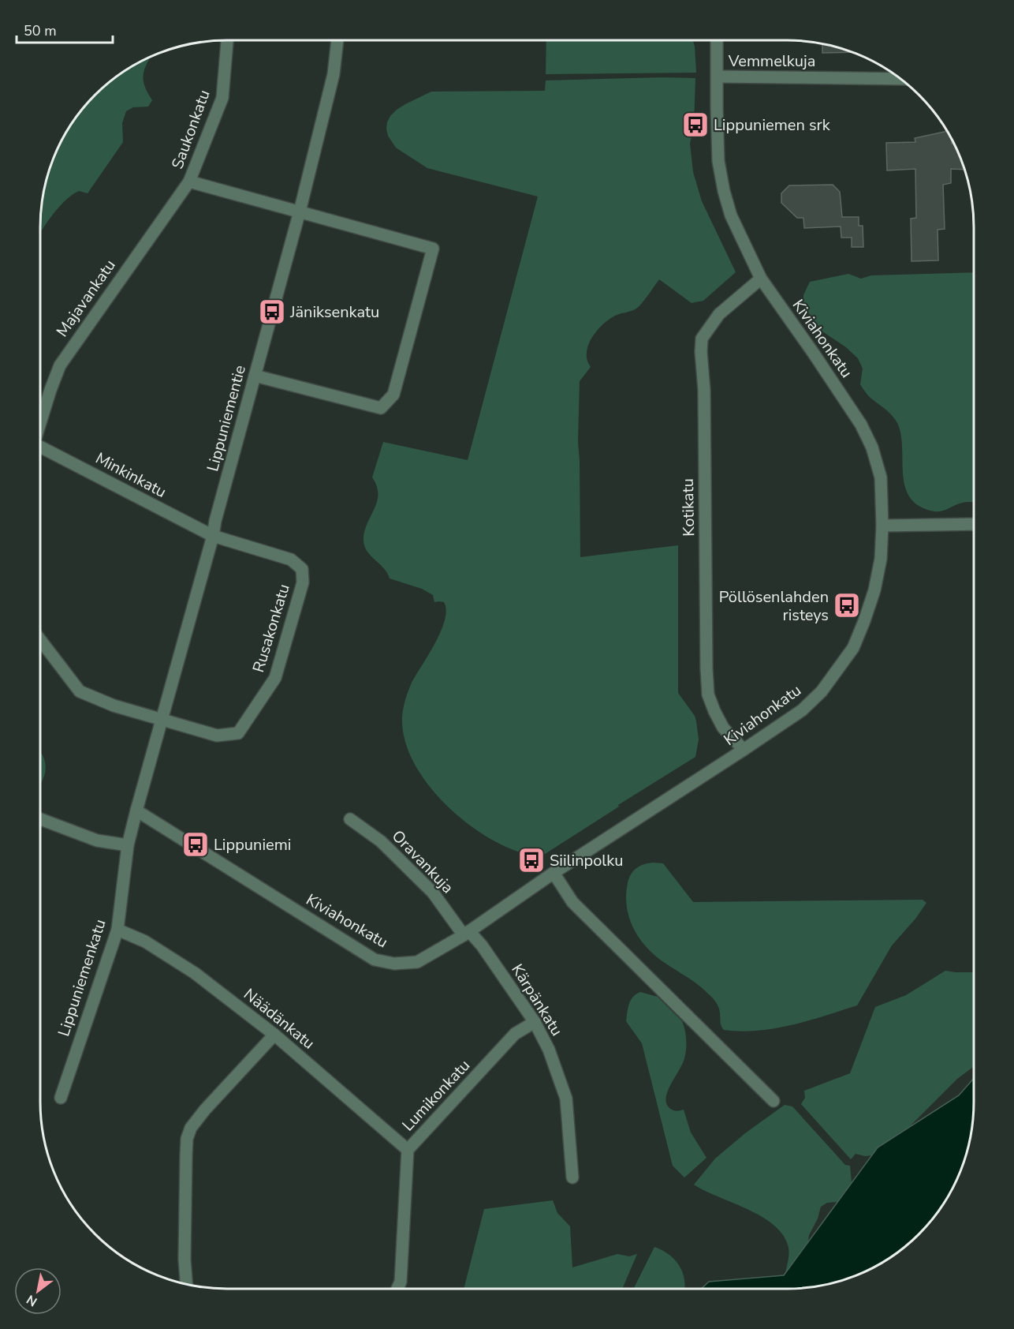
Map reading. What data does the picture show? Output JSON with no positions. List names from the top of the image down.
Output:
{
  "streets": {
    "street": [
      "Vemmelkuja",
      "Saukonkatu",
      "Majavankatu",
      "Kiviahonkatu",
      "Lippuniementie",
      "Minkinkatu",
      "Kotikatu",
      "Rusakonkatu",
      "Oravankuja",
      "Lippuniemenkatu",
      "Kärpänkatu",
      "Näädänkatu",
      "Lumikonkatu"
    ]
  },
  "crossings": [
    ["Vemmelkuja", "Kiviahonkatu"],
    ["Saukonkatu", "Majavankatu"],
    ["Kiviahonkatu", "Lippuniementie"],
    ["Kiviahonkatu", "Kotikatu"],
    ["Kiviahonkatu", "Oravankuja"],
    ["Kiviahonkatu", "Lippuniemenkatu"],
    ["Kiviahonkatu", "Kärpänkatu"],
    ["Lippuniementie", "Minkinkatu"],
    ["Lippuniementie", "Rusakonkatu"],
    ["Lippuniementie", "Lippuniemenkatu"],
    ["Minkinkatu", "Rusakonkatu"],
    ["Oravankuja", "Kärpänkatu"],
    ["Lippuniemenkatu", "Näädänkatu"],
    ["Kärpänkatu", "Lumikonkatu"],
    ["Näädänkatu", "Lumikonkatu"]
  ],
  "places": {
    "bus stop": [
      "Lippuniemen srk",
      "Jäniksenkatu",
      "Pöllösenlahden risteys",
      "Lippuniemi",
      "Siilinpolku"
    ]
  },
  "scale_bar": "50 m",
  "north": "bottom left"
}
